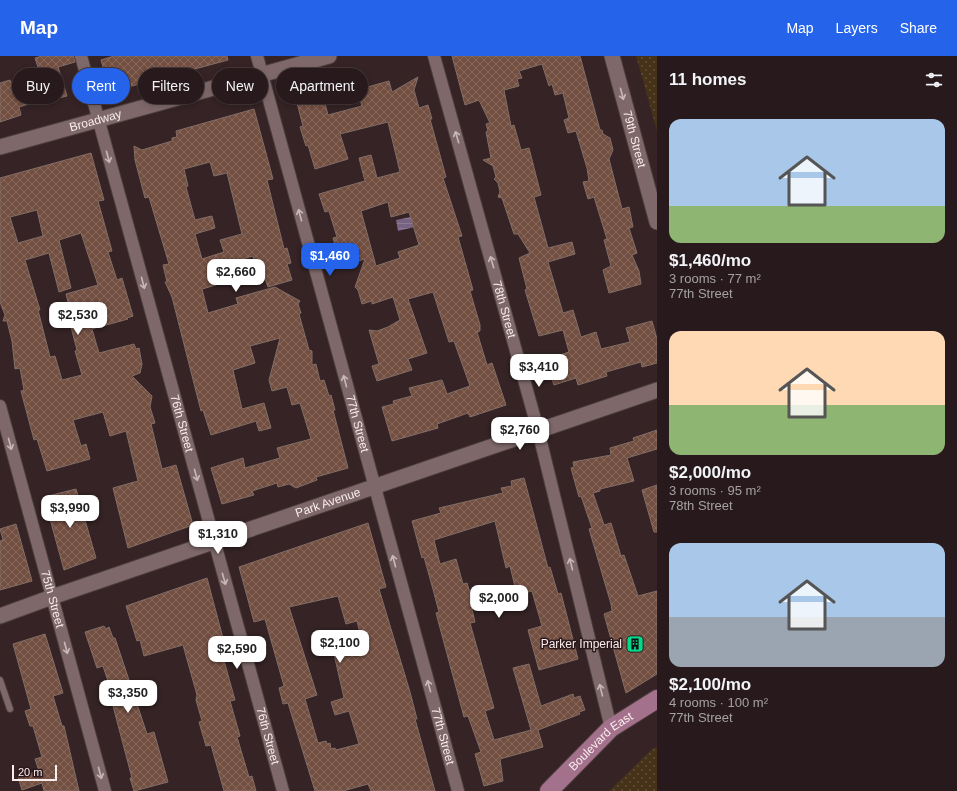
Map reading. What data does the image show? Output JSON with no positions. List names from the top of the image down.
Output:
{
  "streets": {
    "main road": ["Boulevard East"],
    "street": [
      "Broadway",
      "79th Street",
      "78th Street",
      "76th Street",
      "77th Street",
      "Park Avenue",
      "75th Street"
    ]
  },
  "crossings": [
    ["Broadway", "76th Street"],
    ["78th Street", "Park Avenue"],
    ["78th Street", "Boulevard East"],
    ["76th Street", "Park Avenue"],
    ["77th Street", "Park Avenue"],
    ["Park Avenue", "75th Street"]
  ],
  "one_way": [
    "79th Street",
    "78th Street",
    "76th Street",
    "77th Street",
    "75th Street"
  ],
  "places": {
    "building": ["Parker Imperial"]
  },
  "scale_bar": "20 m",
  "page": {
    "header": "Map",
    "nav": ["Map", "Layers", "Share"],
    "heading": "11 homes",
    "chip": [
      "Buy",
      "Rent",
      "Filters",
      "New",
      "Apartment"
    ],
    "list": [
      {
        "name": "$1,460/mo",
        "note": "3 rooms · 77 m² · 77th Street"
      },
      {
        "name": "$2,000/mo",
        "note": "3 rooms · 95 m² · 78th Street"
      },
      {
        "name": "$2,100/mo",
        "note": "4 rooms · 100 m² · 77th Street"
      }
    ],
    "price": [
      "$1,460",
      "$2,660",
      "$2,530",
      "$3,410",
      "$2,760",
      "$3,990",
      "$1,310",
      "$2,000",
      "$2,100",
      "$2,590",
      "$3,350"
    ],
    "scale": "20 m"
  }
}
